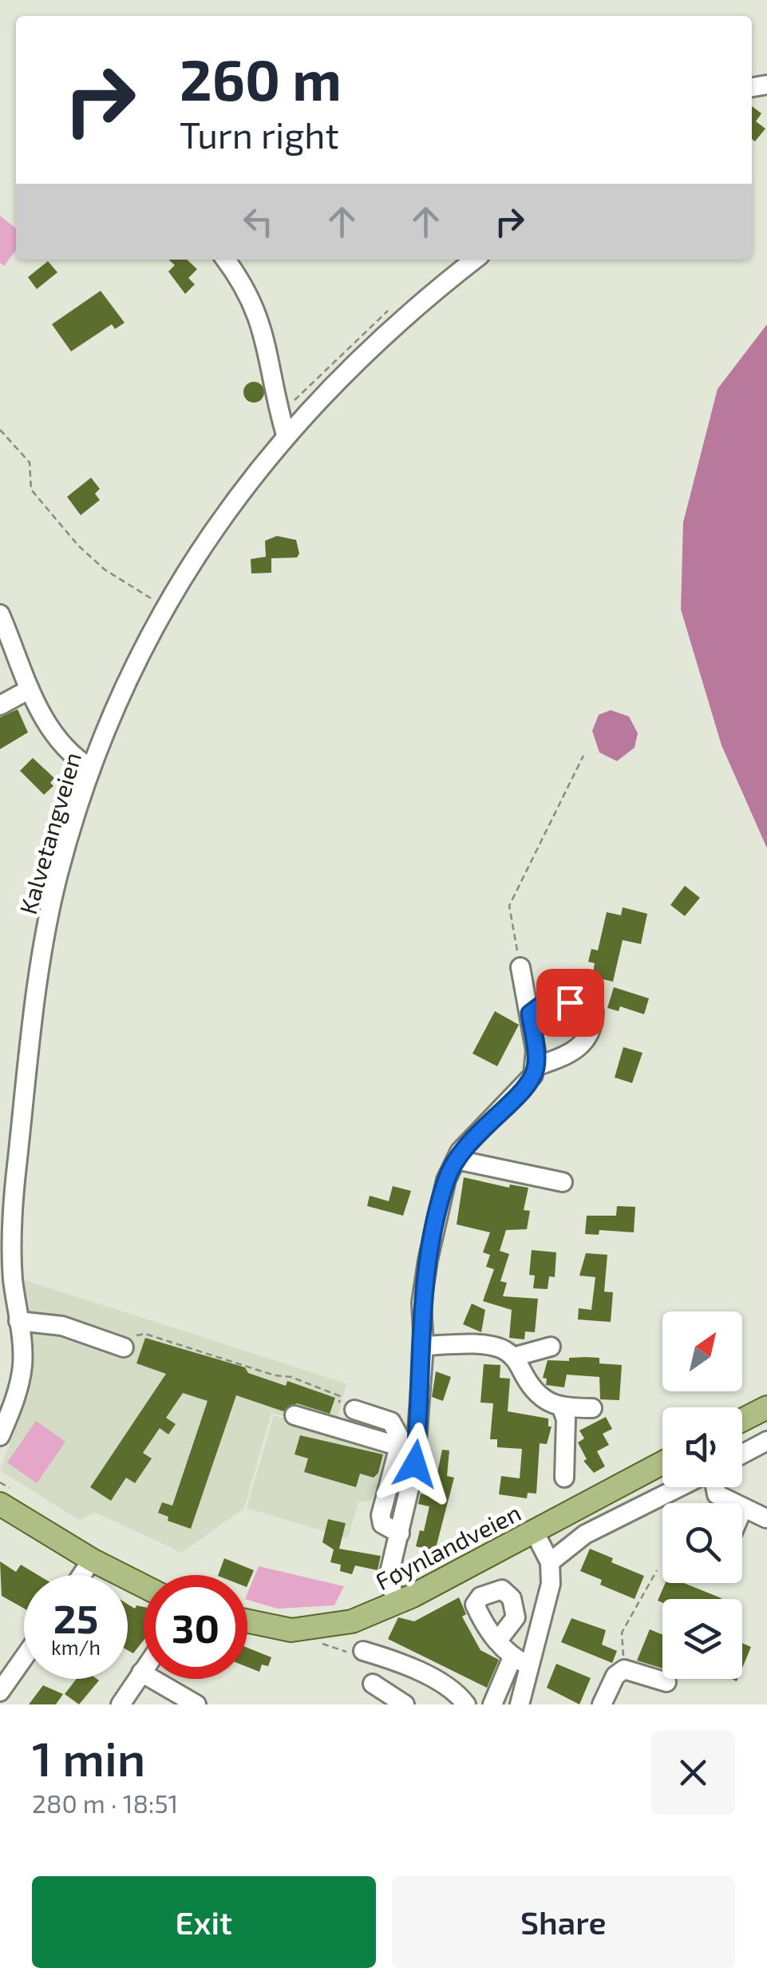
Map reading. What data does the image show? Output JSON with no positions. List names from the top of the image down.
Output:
{
  "streets": {
    "main road": ["Føynlandveien"],
    "street": ["Kalvetangveien"]
  },
  "north": "top right",
  "page": {
    "turn": ["260 m", "Turn right"],
    "speed": "25 km/h",
    "limit": "30",
    "heading": ["1 min", "280 m · 18:51"],
    "buttons": ["Exit", "Share"]
  }
}
